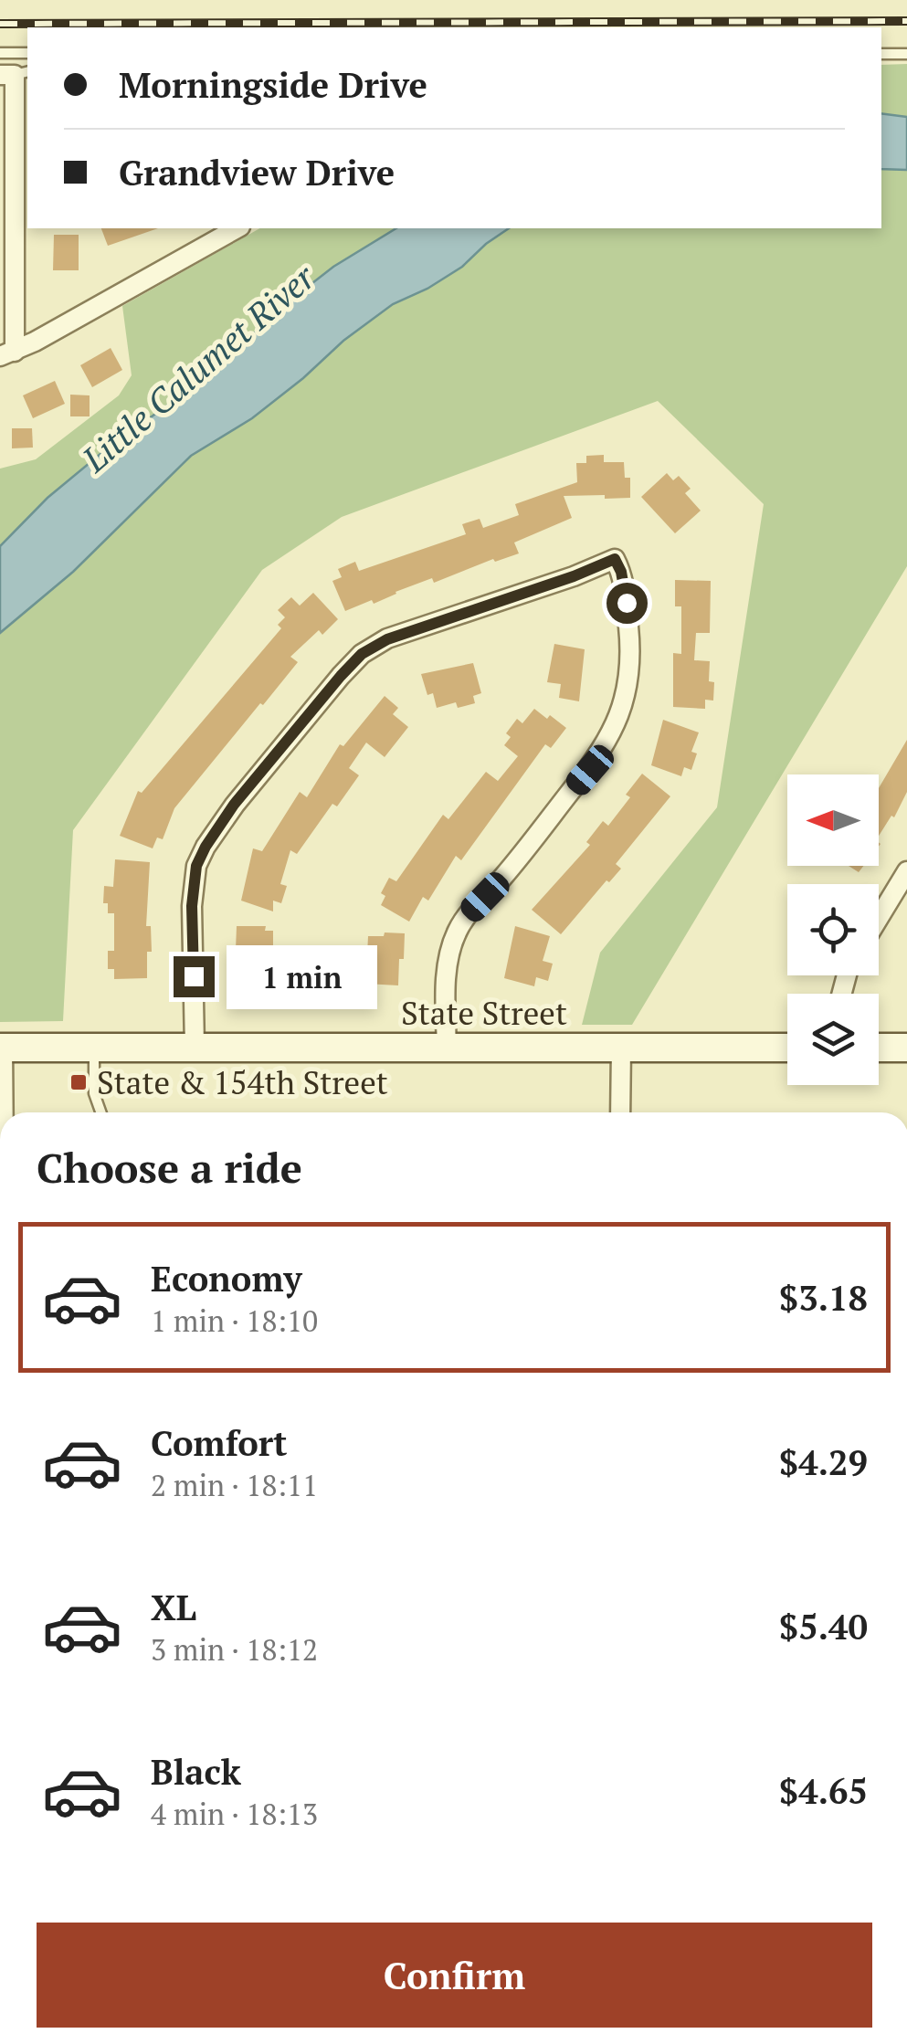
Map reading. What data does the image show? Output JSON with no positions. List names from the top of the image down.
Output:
{
  "streets": {
    "main road": ["State Street"]
  },
  "water": ["Little Calumet River"],
  "places": {
    "transit": ["State & 154th Street"]
  },
  "north": "left",
  "page": {
    "banner": ["Morningside Drive", "Grandview Drive"],
    "bubble": "1 min",
    "heading": "Choose a ride",
    "list": [
      {
        "name": "Economy",
        "note": "1 min · 18:10",
        "value": "$3.18"
      },
      {
        "name": "Comfort",
        "note": "2 min · 18:11",
        "value": "$4.29"
      },
      {
        "name": "XL",
        "note": "3 min · 18:12",
        "value": "$5.40"
      },
      {
        "name": "Black",
        "note": "4 min · 18:13",
        "value": "$4.65"
      }
    ],
    "buttons": "Confirm"
  }
}
